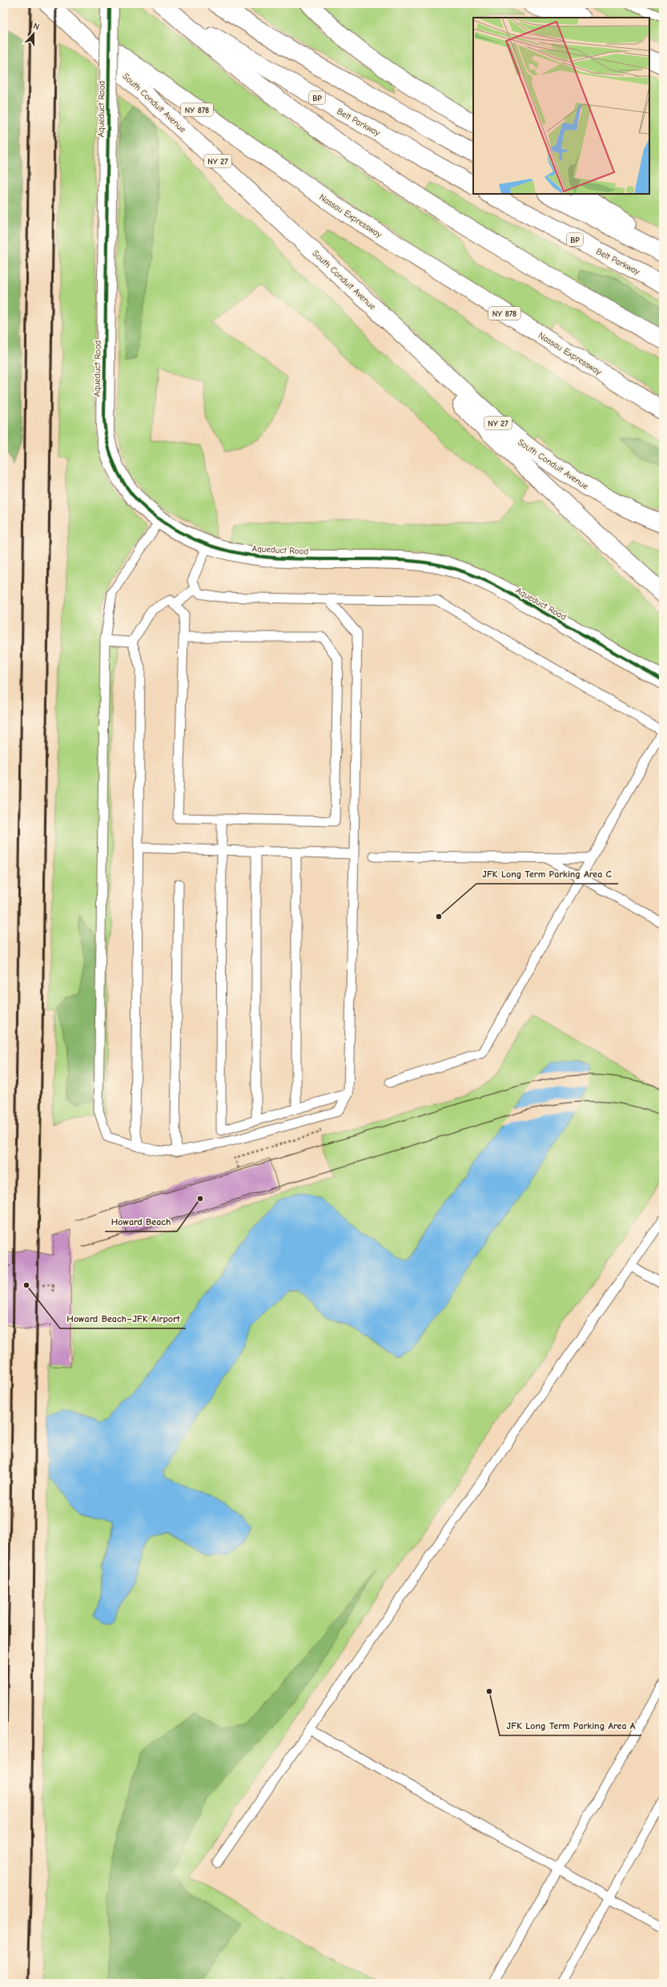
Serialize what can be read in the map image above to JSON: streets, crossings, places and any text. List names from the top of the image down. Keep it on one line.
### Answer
{"streets":{"main road":["BP","South Conduit Avenue","Aqueduct Road","NY 878","Belt Parkway","NY 27","Nassau Expressway"]},"crossings":[["South Conduit Avenue","Nassau Expressway"]],"places":["JFK Long Term Parking Area C","Howard Beach","Howard Beach–JFK Airport","JFK Long Term Parking Area A"],"north":"top"}
